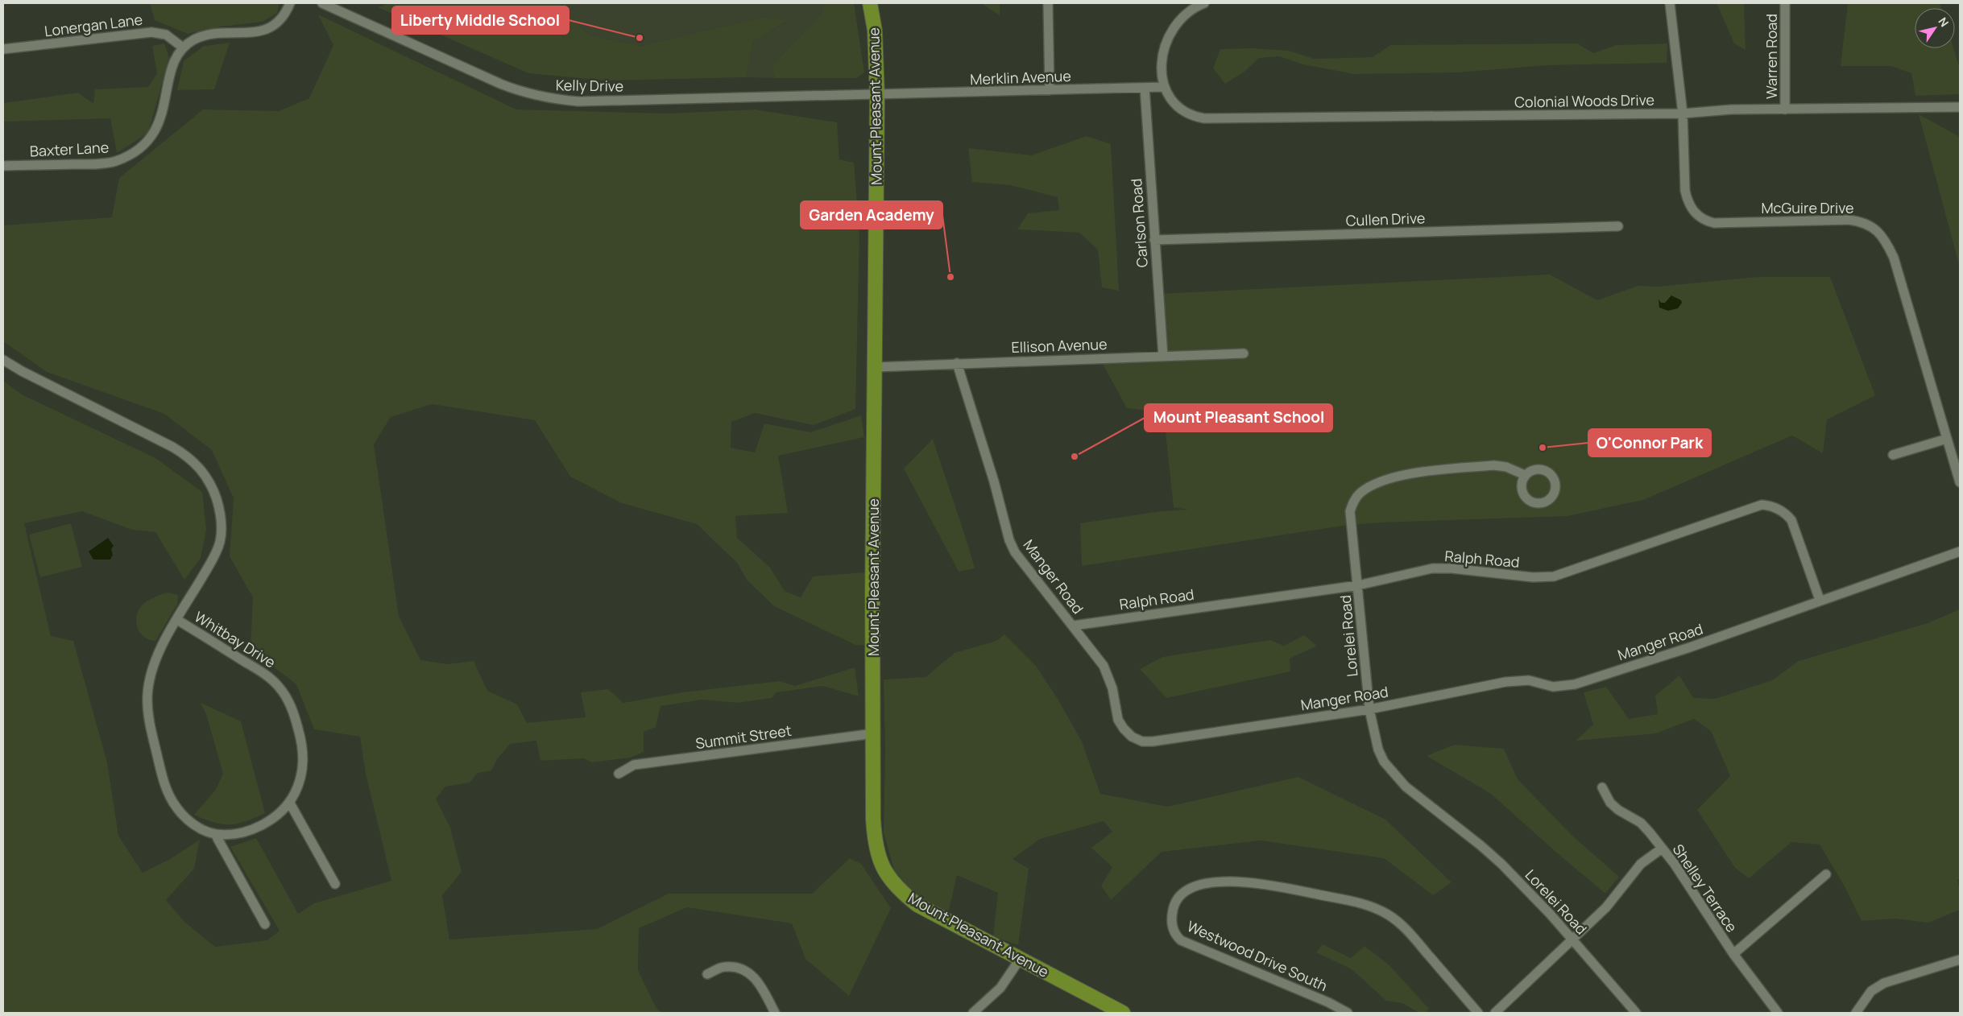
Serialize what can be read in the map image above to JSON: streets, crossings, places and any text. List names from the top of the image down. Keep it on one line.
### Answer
{"streets":{"main road":["Mount Pleasant Avenue"],"street":["Lonergan Lane","Warren Road","Merklin Avenue","Kelly Drive","Colonial Woods Drive","Baxter Lane","McGuire Drive","Cullen Drive","Carlson Road","Ellison Avenue","Ralph Road","Manger Road","Lorelei Road","Whitbay Drive","Summit Street","Shelley Terrace","Westwood Drive South"]},"crossings":[["Lonergan Lane","Baxter Lane"],["Warren Road","Colonial Woods Drive"],["Merklin Avenue","Kelly Drive"],["Merklin Avenue","Colonial Woods Drive"],["Merklin Avenue","Mount Pleasant Avenue"],["Merklin Avenue","Carlson Road"],["Kelly Drive","Mount Pleasant Avenue"],["Colonial Woods Drive","McGuire Drive"],["Mount Pleasant Avenue","Ellison Avenue"],["Mount Pleasant Avenue","Summit Street"],["Cullen Drive","Carlson Road"],["Carlson Road","Ellison Avenue"],["Ellison Avenue","Manger Road"],["Ralph Road","Manger Road"],["Ralph Road","Lorelei Road"],["Manger Road","Lorelei Road"]],"places":["Liberty Middle School","Garden Academy","O'Connor Park","Mount Pleasant School"],"north":"top right"}
